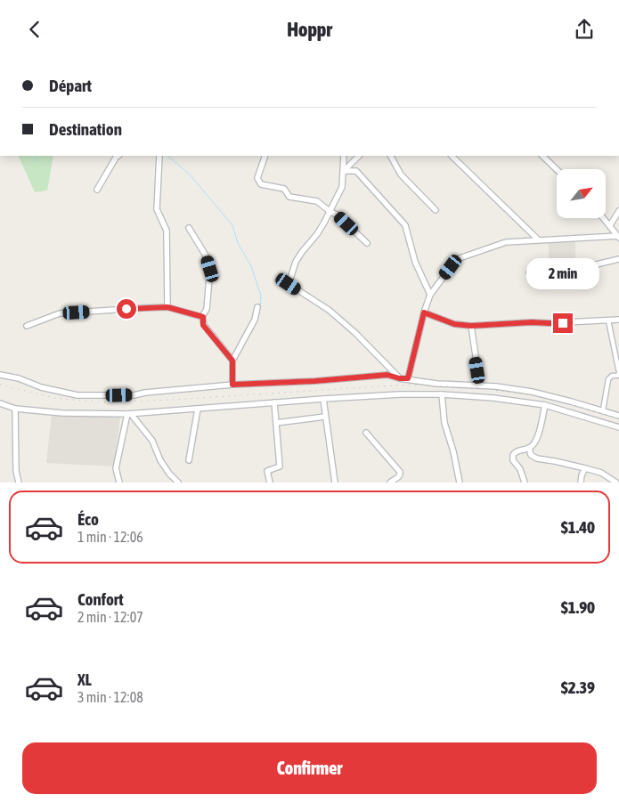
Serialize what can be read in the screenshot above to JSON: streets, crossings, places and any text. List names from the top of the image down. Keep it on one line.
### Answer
{"north":"top right","page":{"header":"Hoppr","banner":["Départ","Destination"],"bubble":"2 min","list":[{"name":"Éco","note":"1 min · 12:06","value":"$1.40"},{"name":"Confort","note":"2 min · 12:07","value":"$1.90"},{"name":"XL","note":"3 min · 12:08","value":"$2.39"}],"buttons":"Confirmer"}}
